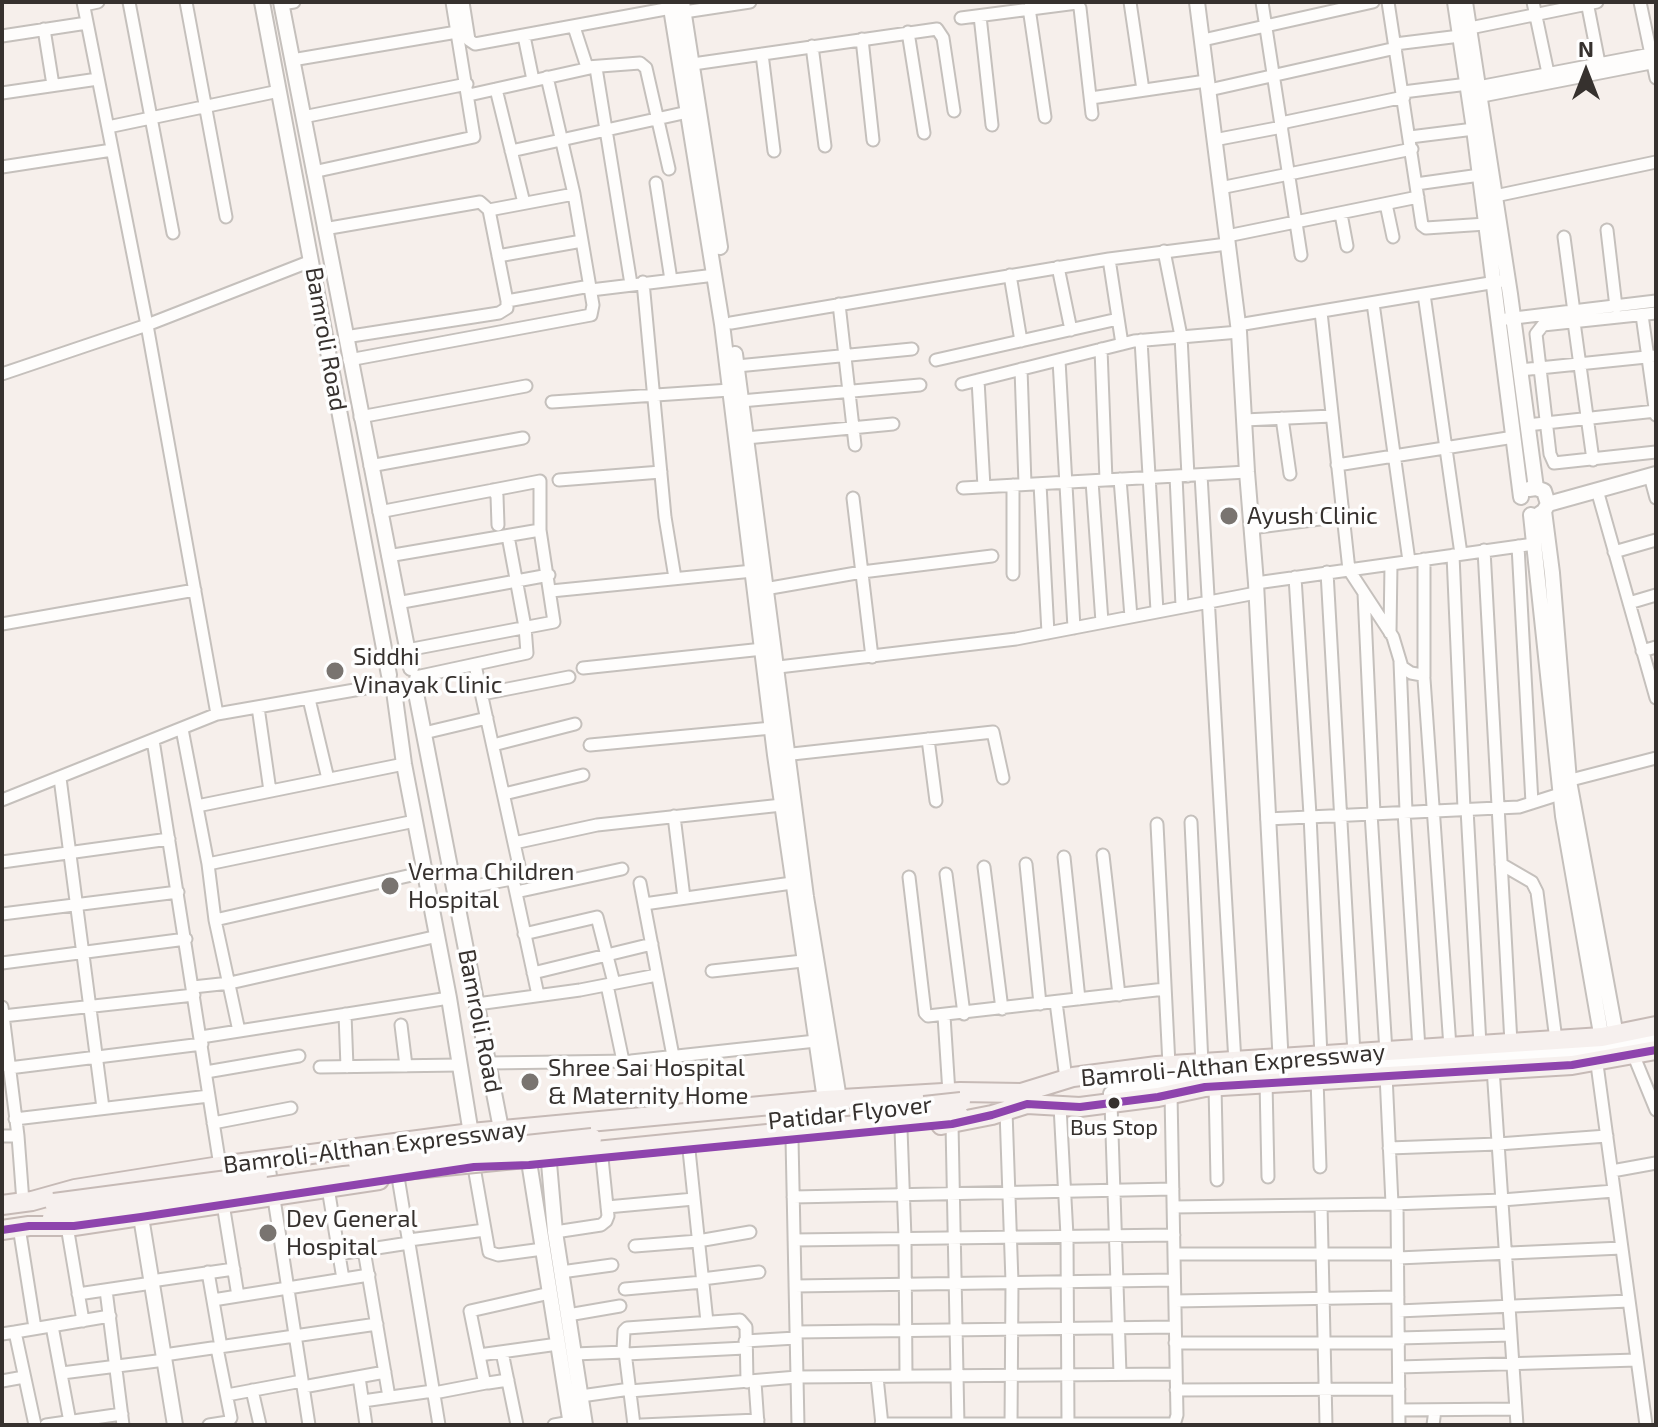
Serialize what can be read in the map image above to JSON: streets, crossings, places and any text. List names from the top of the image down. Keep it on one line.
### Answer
{"streets":{"main road":["Bamroli-Althan Expressway","Patidar Flyover"],"street":["Bamroli Road"]},"crossings":[["Bamroli Road","Bamroli-Althan Expressway"],["Bamroli-Althan Expressway","Patidar Flyover"]],"places":["Ayush Clinic","Siddhi Vinayak Clinic","Verma Children Hospital","Shree Sai Hospital & Maternity Home","Bus Stop","Dev General Hospital"],"north":"top"}
